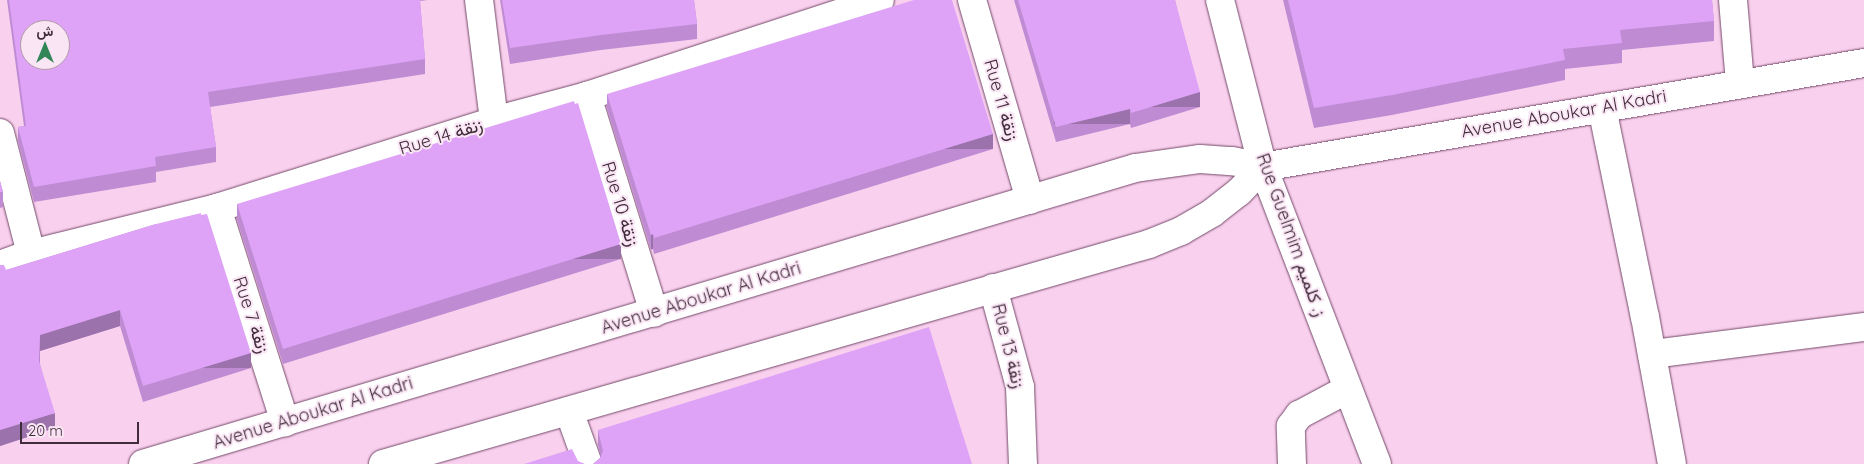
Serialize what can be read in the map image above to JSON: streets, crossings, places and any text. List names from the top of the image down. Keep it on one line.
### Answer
{"streets":{"street":["Rue 11 زنقة","Avenue Aboukar Al Kadri","Rue 14 زنقة","Rue 10 زنقة","Rue Guelmim ز. كلميم","Rue 7 زنقة","Rue 13 زنقة"]},"crossings":[["Rue 11 زنقة","Avenue Aboukar Al Kadri"],["Avenue Aboukar Al Kadri","Rue 10 زنقة"],["Avenue Aboukar Al Kadri","Rue Guelmim ز. كلميم"],["Avenue Aboukar Al Kadri","Rue 7 زنقة"],["Rue 14 زنقة","Rue 10 زنقة"],["Rue 14 زنقة","Rue 7 زنقة"]],"scale_bar":"20 m","north":"top"}
